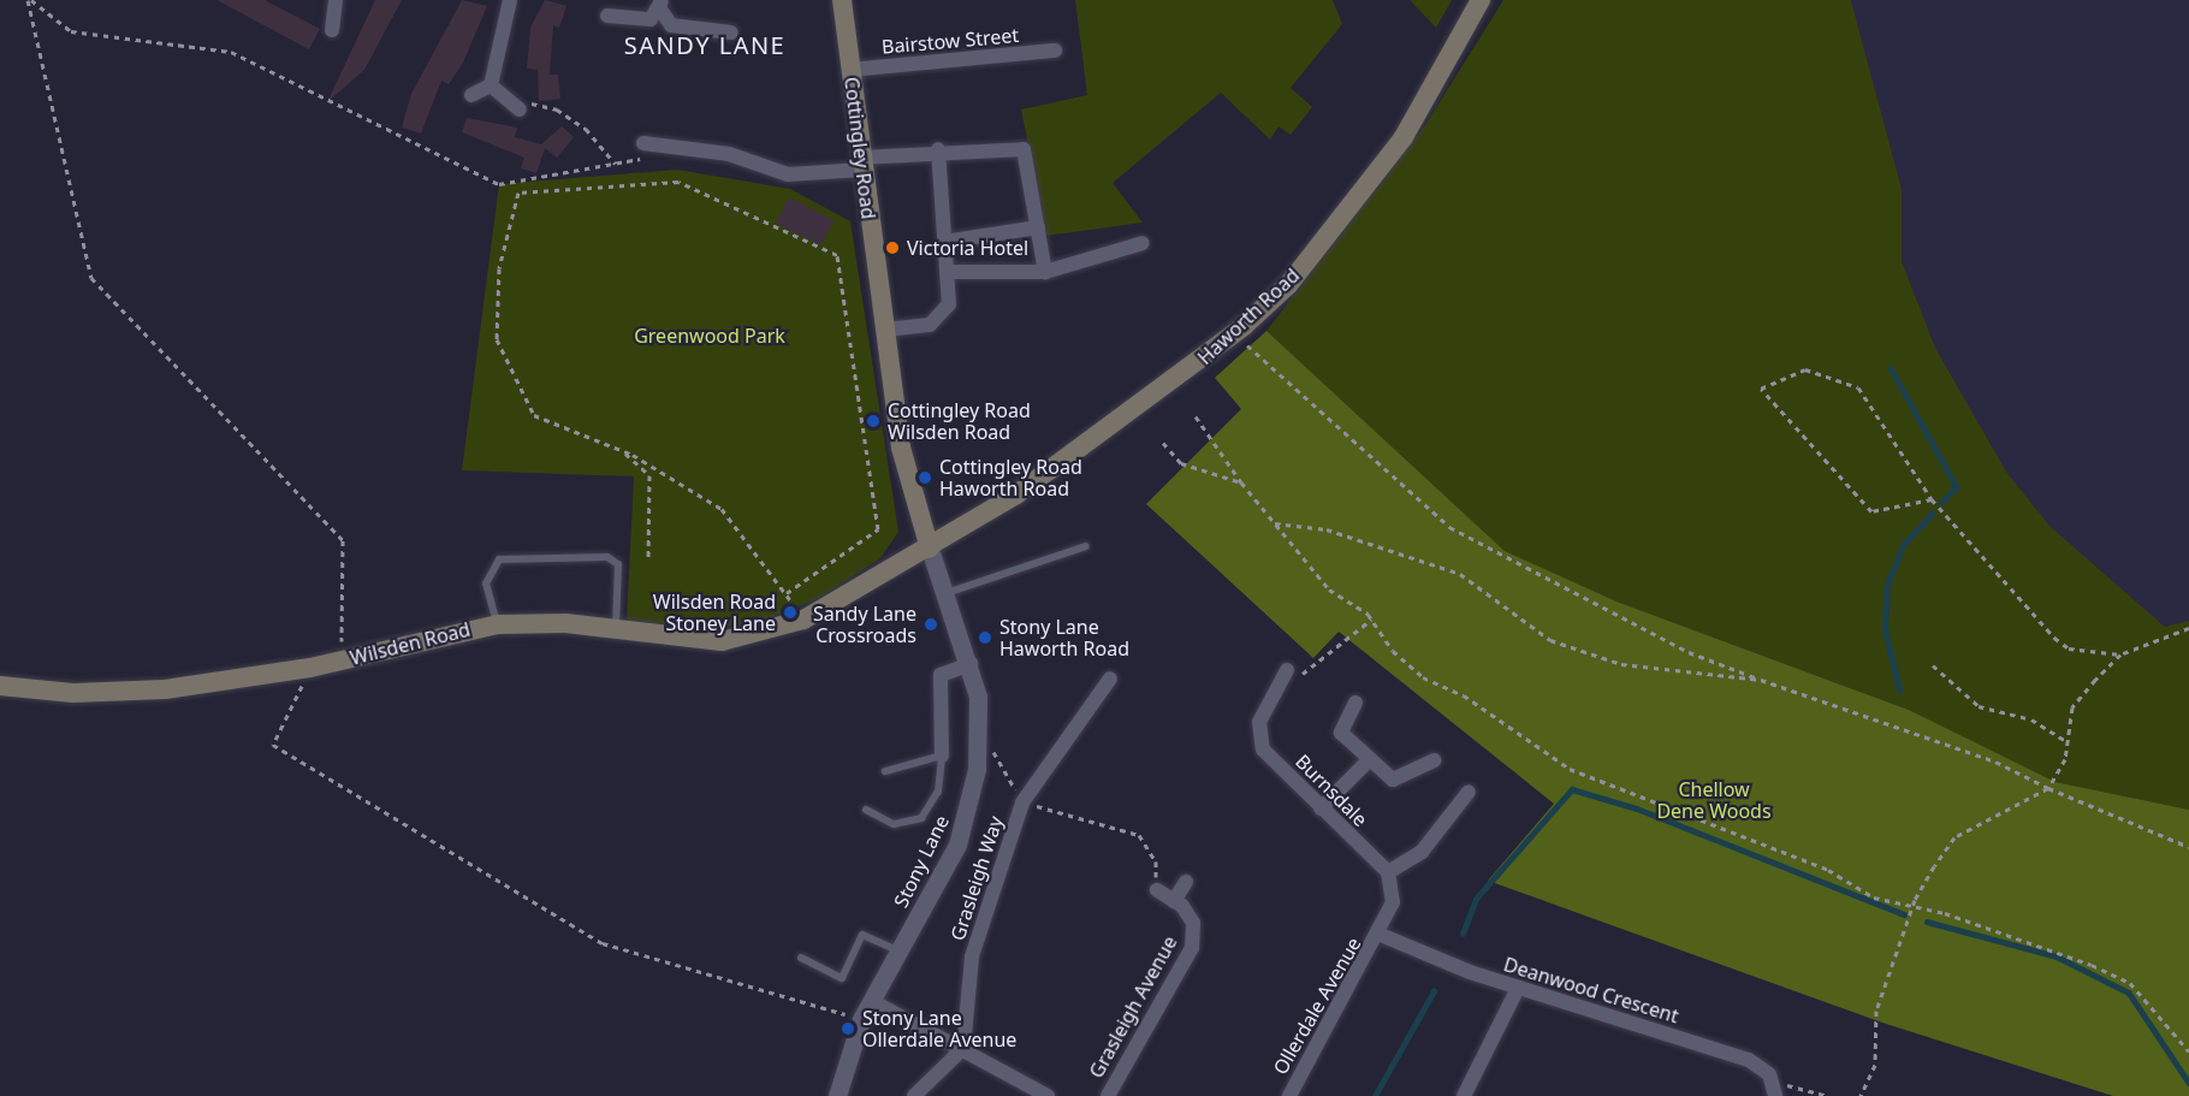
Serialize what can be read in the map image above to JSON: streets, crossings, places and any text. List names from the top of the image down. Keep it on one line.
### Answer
{"streets":{"main road":["Cottingley Road","Haworth Road","Wilsden Road"],"street":["Bairstow Street","Burnsdale","Stony Lane","Grasleigh Way","Deanwood Crescent","Ollerdale Avenue","Grasleigh Avenue"]},"crossings":[["Bairstow Street","Cottingley Road"],["Cottingley Road","Haworth Road"],["Cottingley Road","Wilsden Road"],["Cottingley Road","Stony Lane"],["Haworth Road","Wilsden Road"],["Haworth Road","Stony Lane"],["Wilsden Road","Stony Lane"],["Deanwood Crescent","Ollerdale Avenue"]],"districts":["SANDY LANE"],"parks":["Greenwood Park","Chellow Dene Woods"],"places":["Victoria Hotel","Cottingley Road Wilsden Road","Cottingley Road Haworth Road","Wilsden Road Stoney Lane","Sandy Lane Crossroads","Stony Lane Haworth Road","Stony Lane Ollerdale Avenue"]}
